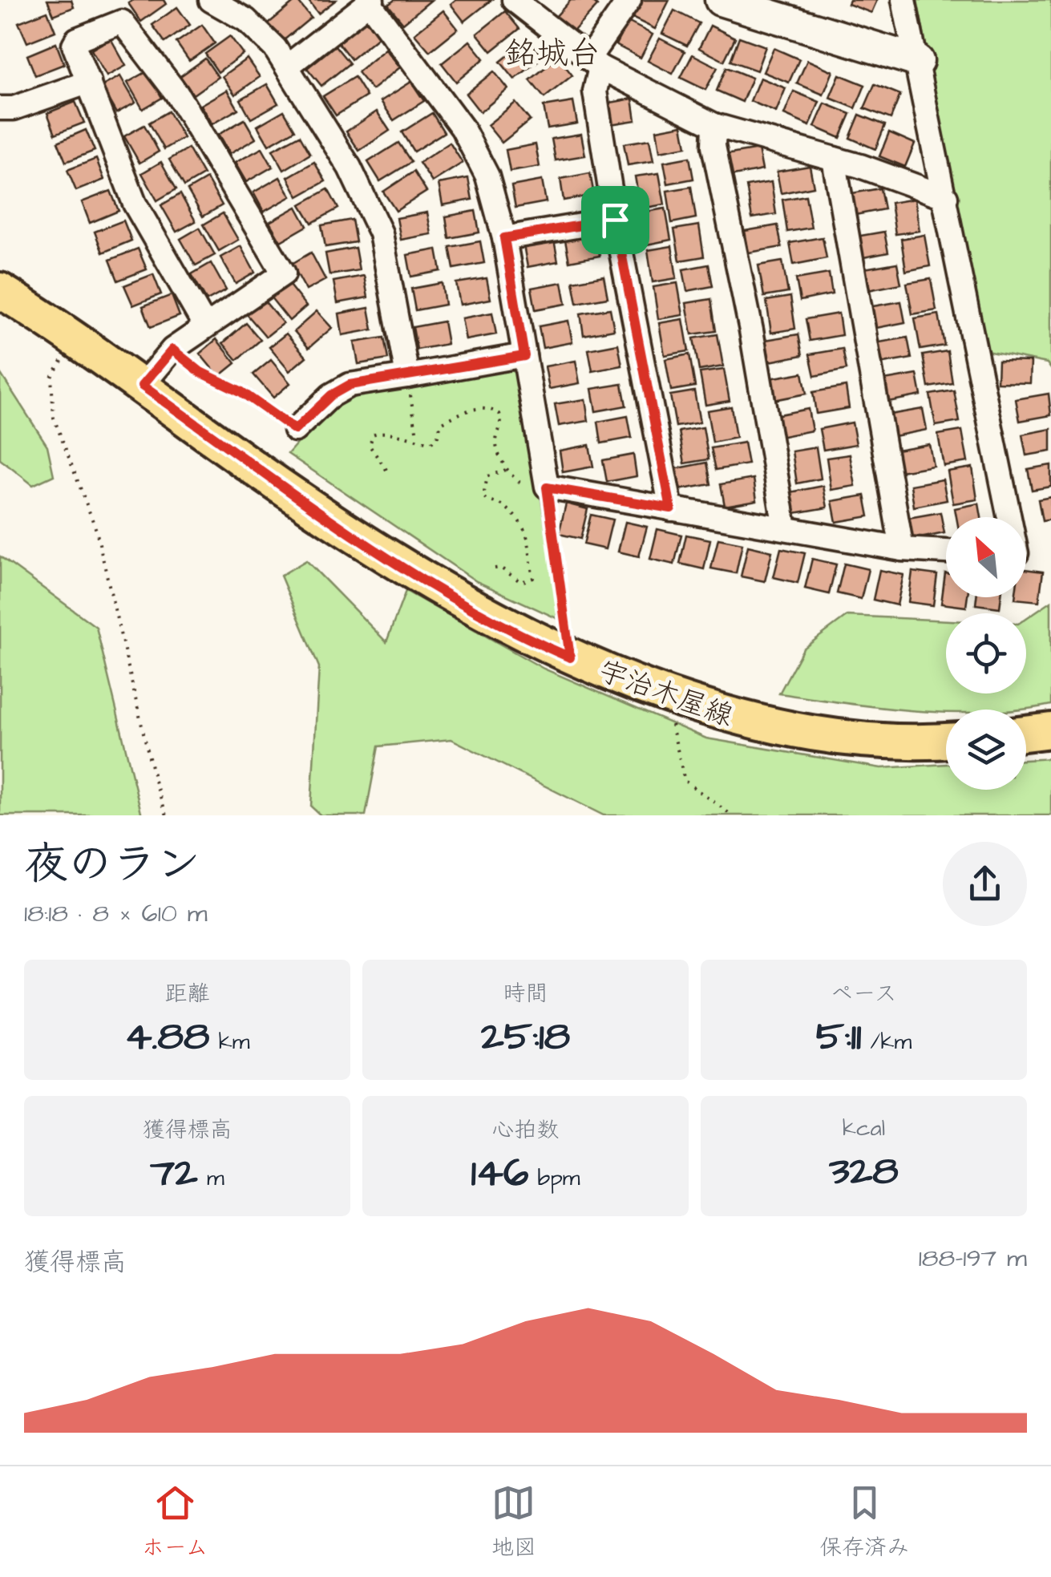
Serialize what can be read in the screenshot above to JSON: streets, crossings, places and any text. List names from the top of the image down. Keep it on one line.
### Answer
{"streets":{"main road":["宇治木屋線"]},"districts":["銘城台"],"north":"top left","page":{"heading":["夜のラン","18:18 · 8 × 610 m"],"stats":[["距離","4.88 km"],["時間","25:18"],["ペース","5:11 /km"],["獲得標高","72 m"],["心拍数","146 bpm"],["kcal","328"]],"chart":["獲得標高","188–197 m"],"tabs":["ホーム","地図","保存済み"]}}
